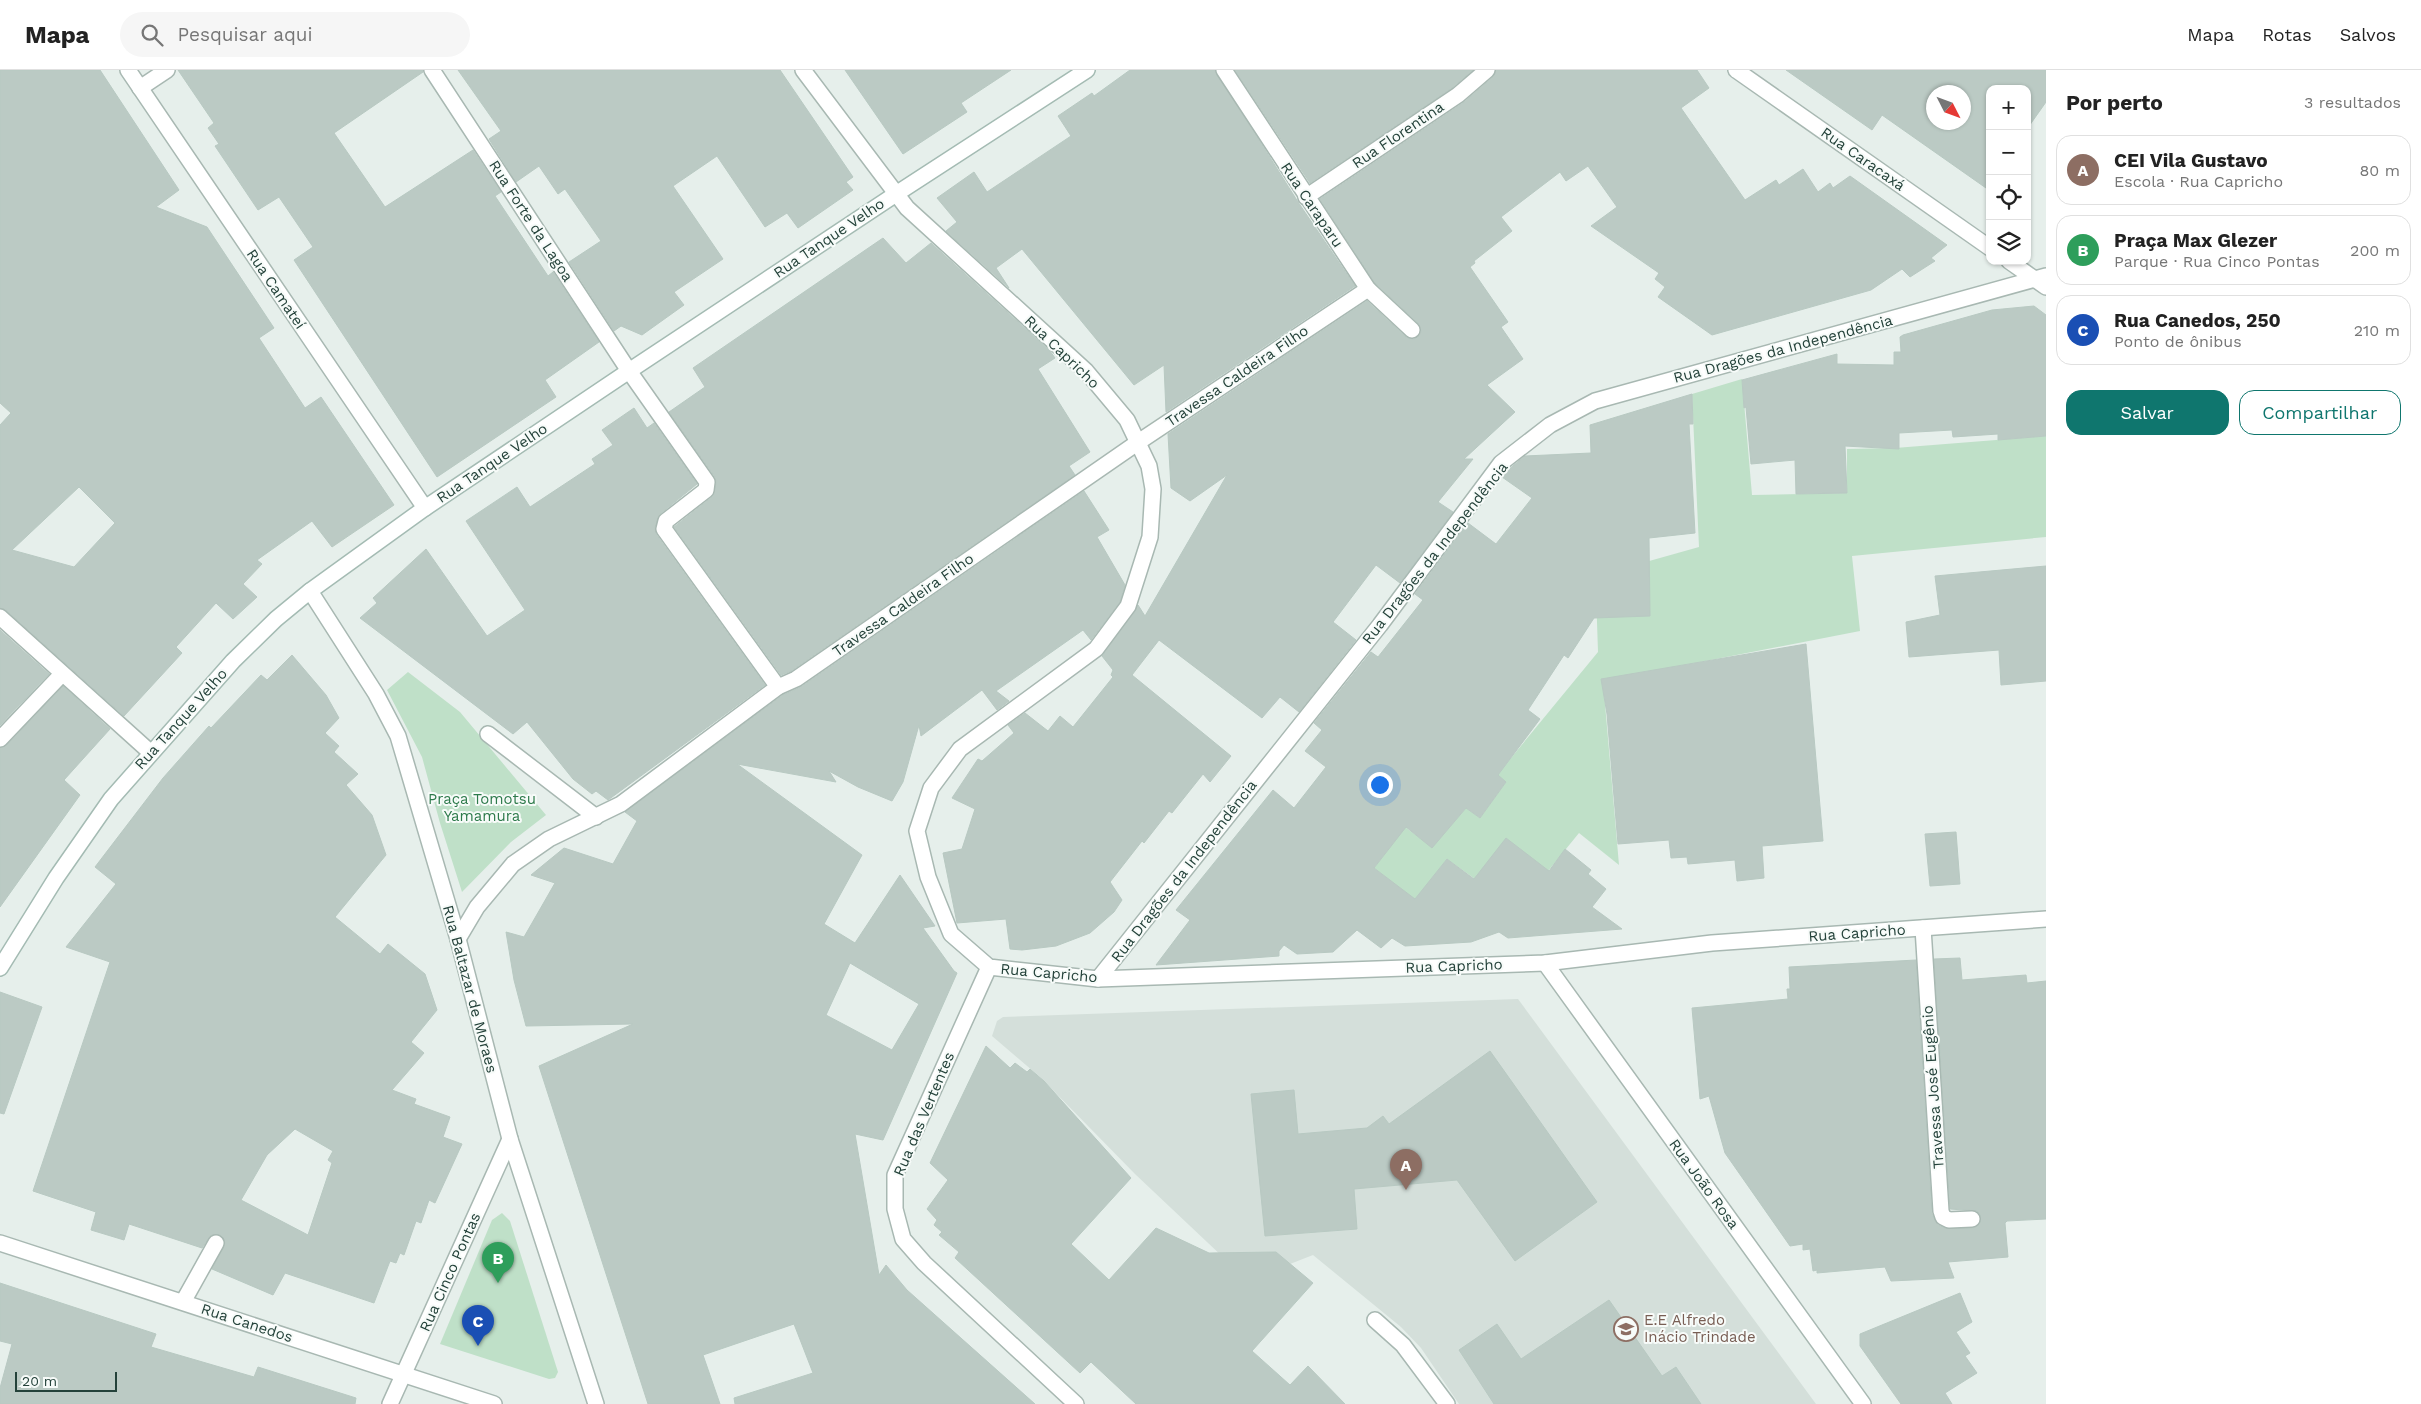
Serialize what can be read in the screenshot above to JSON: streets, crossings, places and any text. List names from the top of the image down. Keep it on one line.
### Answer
{"streets":{"street":["Rua Florentina","Rua Caracaxá","Rua Caraparu","Rua Forte da Lagoa","Rua Tanque Velho","Rua Camateí","Rua Dragões da Independência","Rua Capricho","Travessa Caldeira Filho","Rua Baltazar de Moraes","Travessa José Eugênio","Rua das Vertentes","Rua João Rosa","Rua Cinco Pontas","Rua Canedos"]},"crossings":[["Rua Florentina","Rua Caraparu"],["Rua Caraparu","Travessa Caldeira Filho"],["Rua Forte da Lagoa","Rua Tanque Velho"],["Rua Forte da Lagoa","Travessa Caldeira Filho"],["Rua Tanque Velho","Rua Camateí"],["Rua Tanque Velho","Rua Capricho"],["Rua Tanque Velho","Rua Baltazar de Moraes"],["Rua Dragões da Independência","Rua Capricho"],["Rua Capricho","Travessa Caldeira Filho"],["Rua Capricho","Travessa José Eugênio"],["Rua Capricho","Rua das Vertentes"],["Rua Capricho","Rua João Rosa"],["Travessa Caldeira Filho","Rua Baltazar de Moraes"],["Rua Baltazar de Moraes","Rua Cinco Pontas"],["Rua Cinco Pontas","Rua Canedos"]],"parks":["Praça Tomotsu Yamamura"],"places":{"school or university":["E.E Alfredo Inácio Trindade"]},"scale_bar":"20 m","north":"bottom right","page":{"header":"Mapa","search":"Pesquisar aqui","nav":["Mapa","Rotas","Salvos"],"heading":["Por perto","3 resultados"],"map_buttons":["+","−"],"list":[{"mark":"A","name":"CEI Vila Gustavo","note":"Escola · Rua Capricho","value":"80 m"},{"mark":"B","name":"Praça Max Glezer","note":"Parque · Rua Cinco Pontas","value":"200 m"},{"mark":"C","name":"Rua Canedos, 250","note":"Ponto de ônibus","value":"210 m"}],"buttons":["Salvar","Compartilhar"],"pins":["A","B","C"],"scale":"20 m"}}
